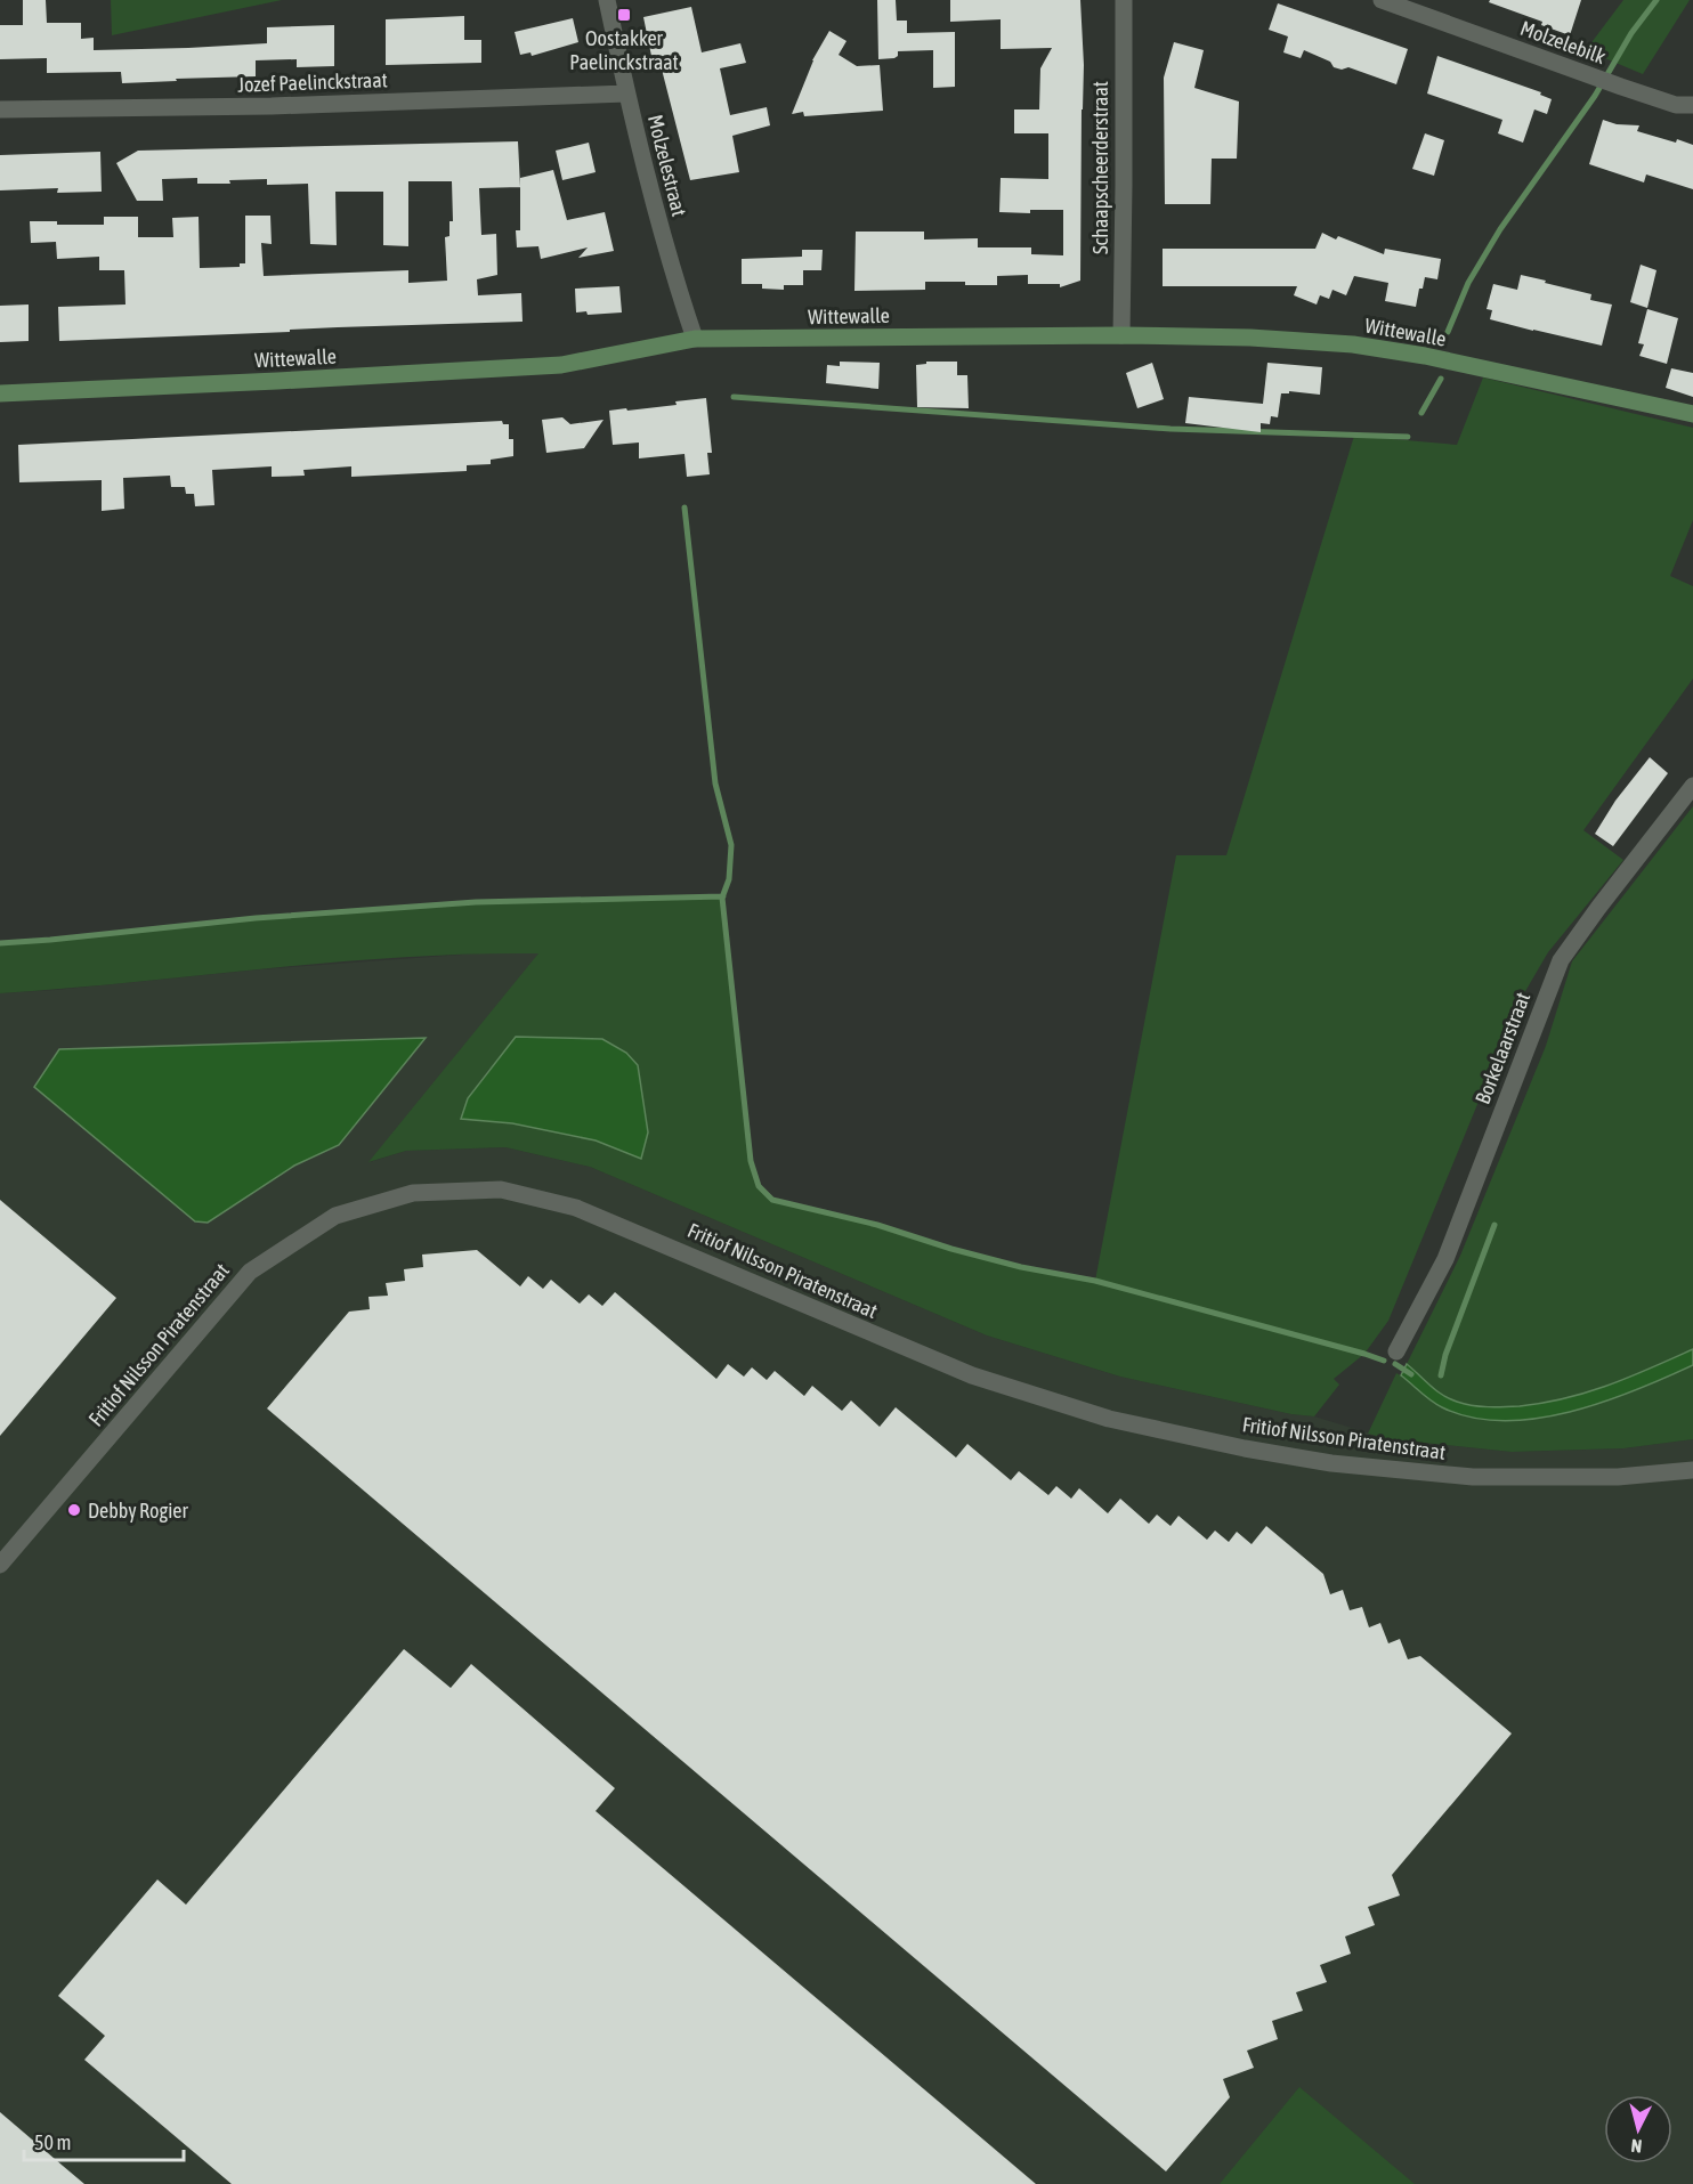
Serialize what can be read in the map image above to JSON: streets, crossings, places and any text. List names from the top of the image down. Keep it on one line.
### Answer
{"streets":{"street":["Molzelebilk","Jozef Paelinckstraat","Molzelestraat","Schaapscheerderstraat","Wittewalle","Borkelaarstraat","Fritiof Nilsson Piratenstraat"]},"crossings":[["Jozef Paelinckstraat","Molzelestraat"],["Molzelestraat","Wittewalle"],["Schaapscheerderstraat","Wittewalle"]],"places":{"transit":["Oostakker Paelinckstraat"],"other":["Debby Rogier"]},"scale_bar":"50 m","north":"bottom"}
